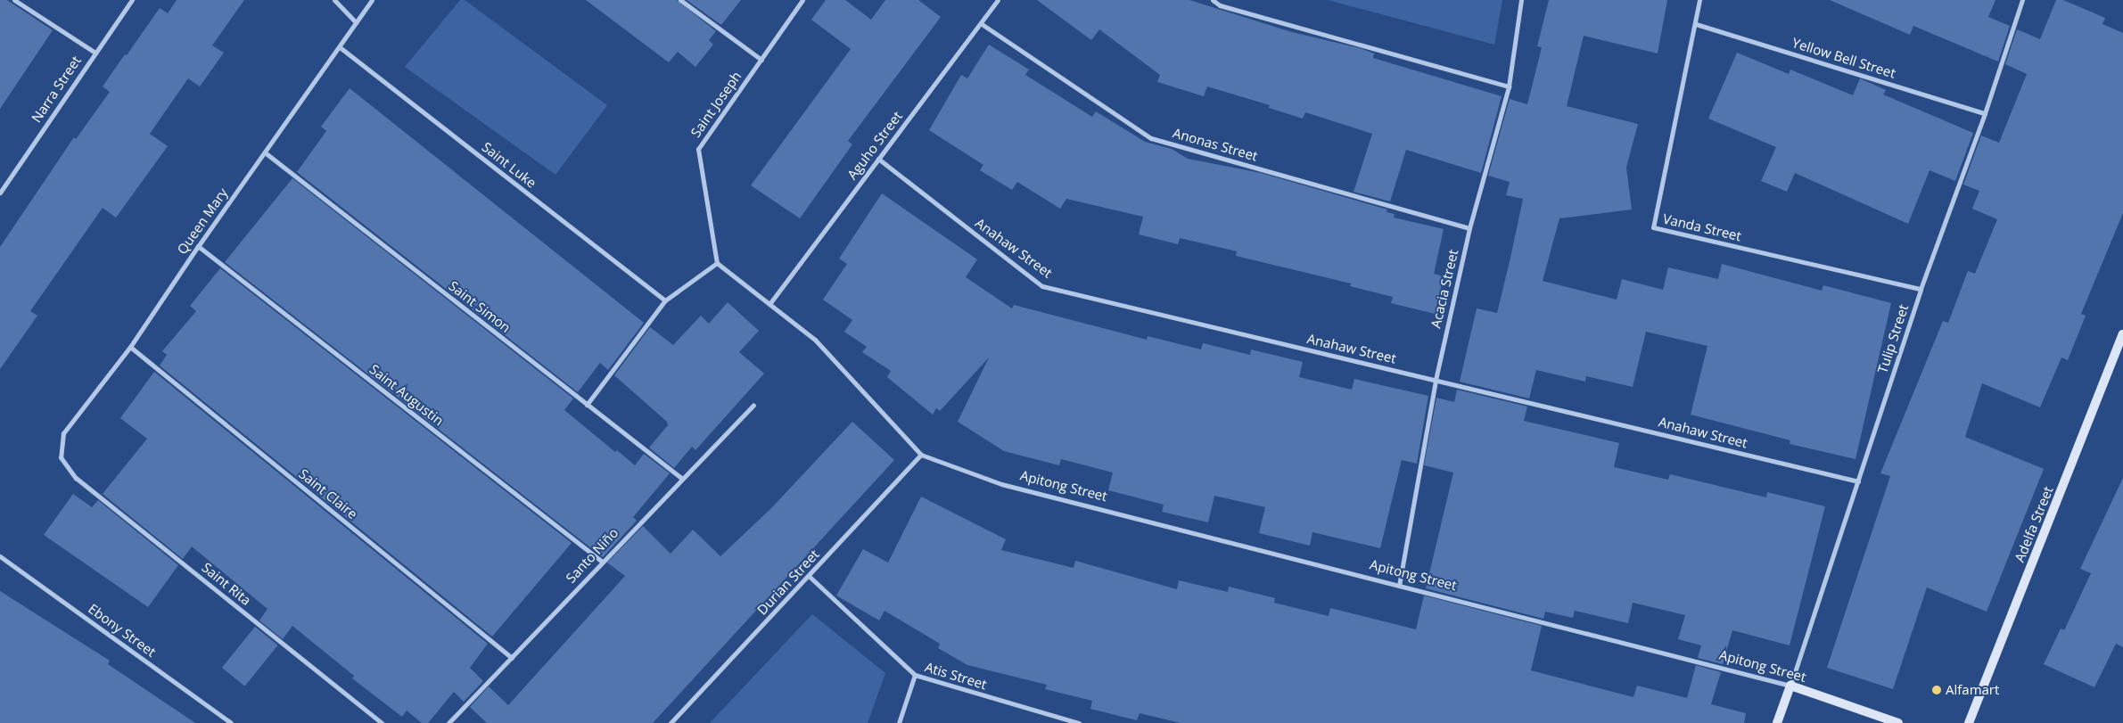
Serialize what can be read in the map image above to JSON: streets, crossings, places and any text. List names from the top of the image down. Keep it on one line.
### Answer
{"streets":{"street":["Yellow Bell Street","Narra Street","Saint Joseph","Anonas Street","Aguho Street","Saint Luke","Queen Mary","Vanda Street","Anahaw Street","Acacia Street","Saint Simon","Tulip Street","Saint Augustin","Apitong Street","Saint Claire","Adelfa Street","Santo Niño","Durian Street","Saint Rita","Ebony Street","Atis Street"]},"crossings":[["Yellow Bell Street","Vanda Street"],["Yellow Bell Street","Tulip Street"],["Anonas Street","Aguho Street"],["Anonas Street","Acacia Street"],["Aguho Street","Anahaw Street"],["Saint Luke","Queen Mary"],["Queen Mary","Saint Simon"],["Queen Mary","Saint Augustin"],["Queen Mary","Saint Claire"],["Queen Mary","Saint Rita"],["Vanda Street","Tulip Street"],["Anahaw Street","Acacia Street"],["Anahaw Street","Tulip Street"],["Acacia Street","Apitong Street"],["Saint Simon","Santo Niño"],["Tulip Street","Apitong Street"],["Saint Augustin","Santo Niño"],["Apitong Street","Durian Street"],["Saint Claire","Santo Niño"],["Durian Street","Atis Street"]],"places":["Alfamart"]}
